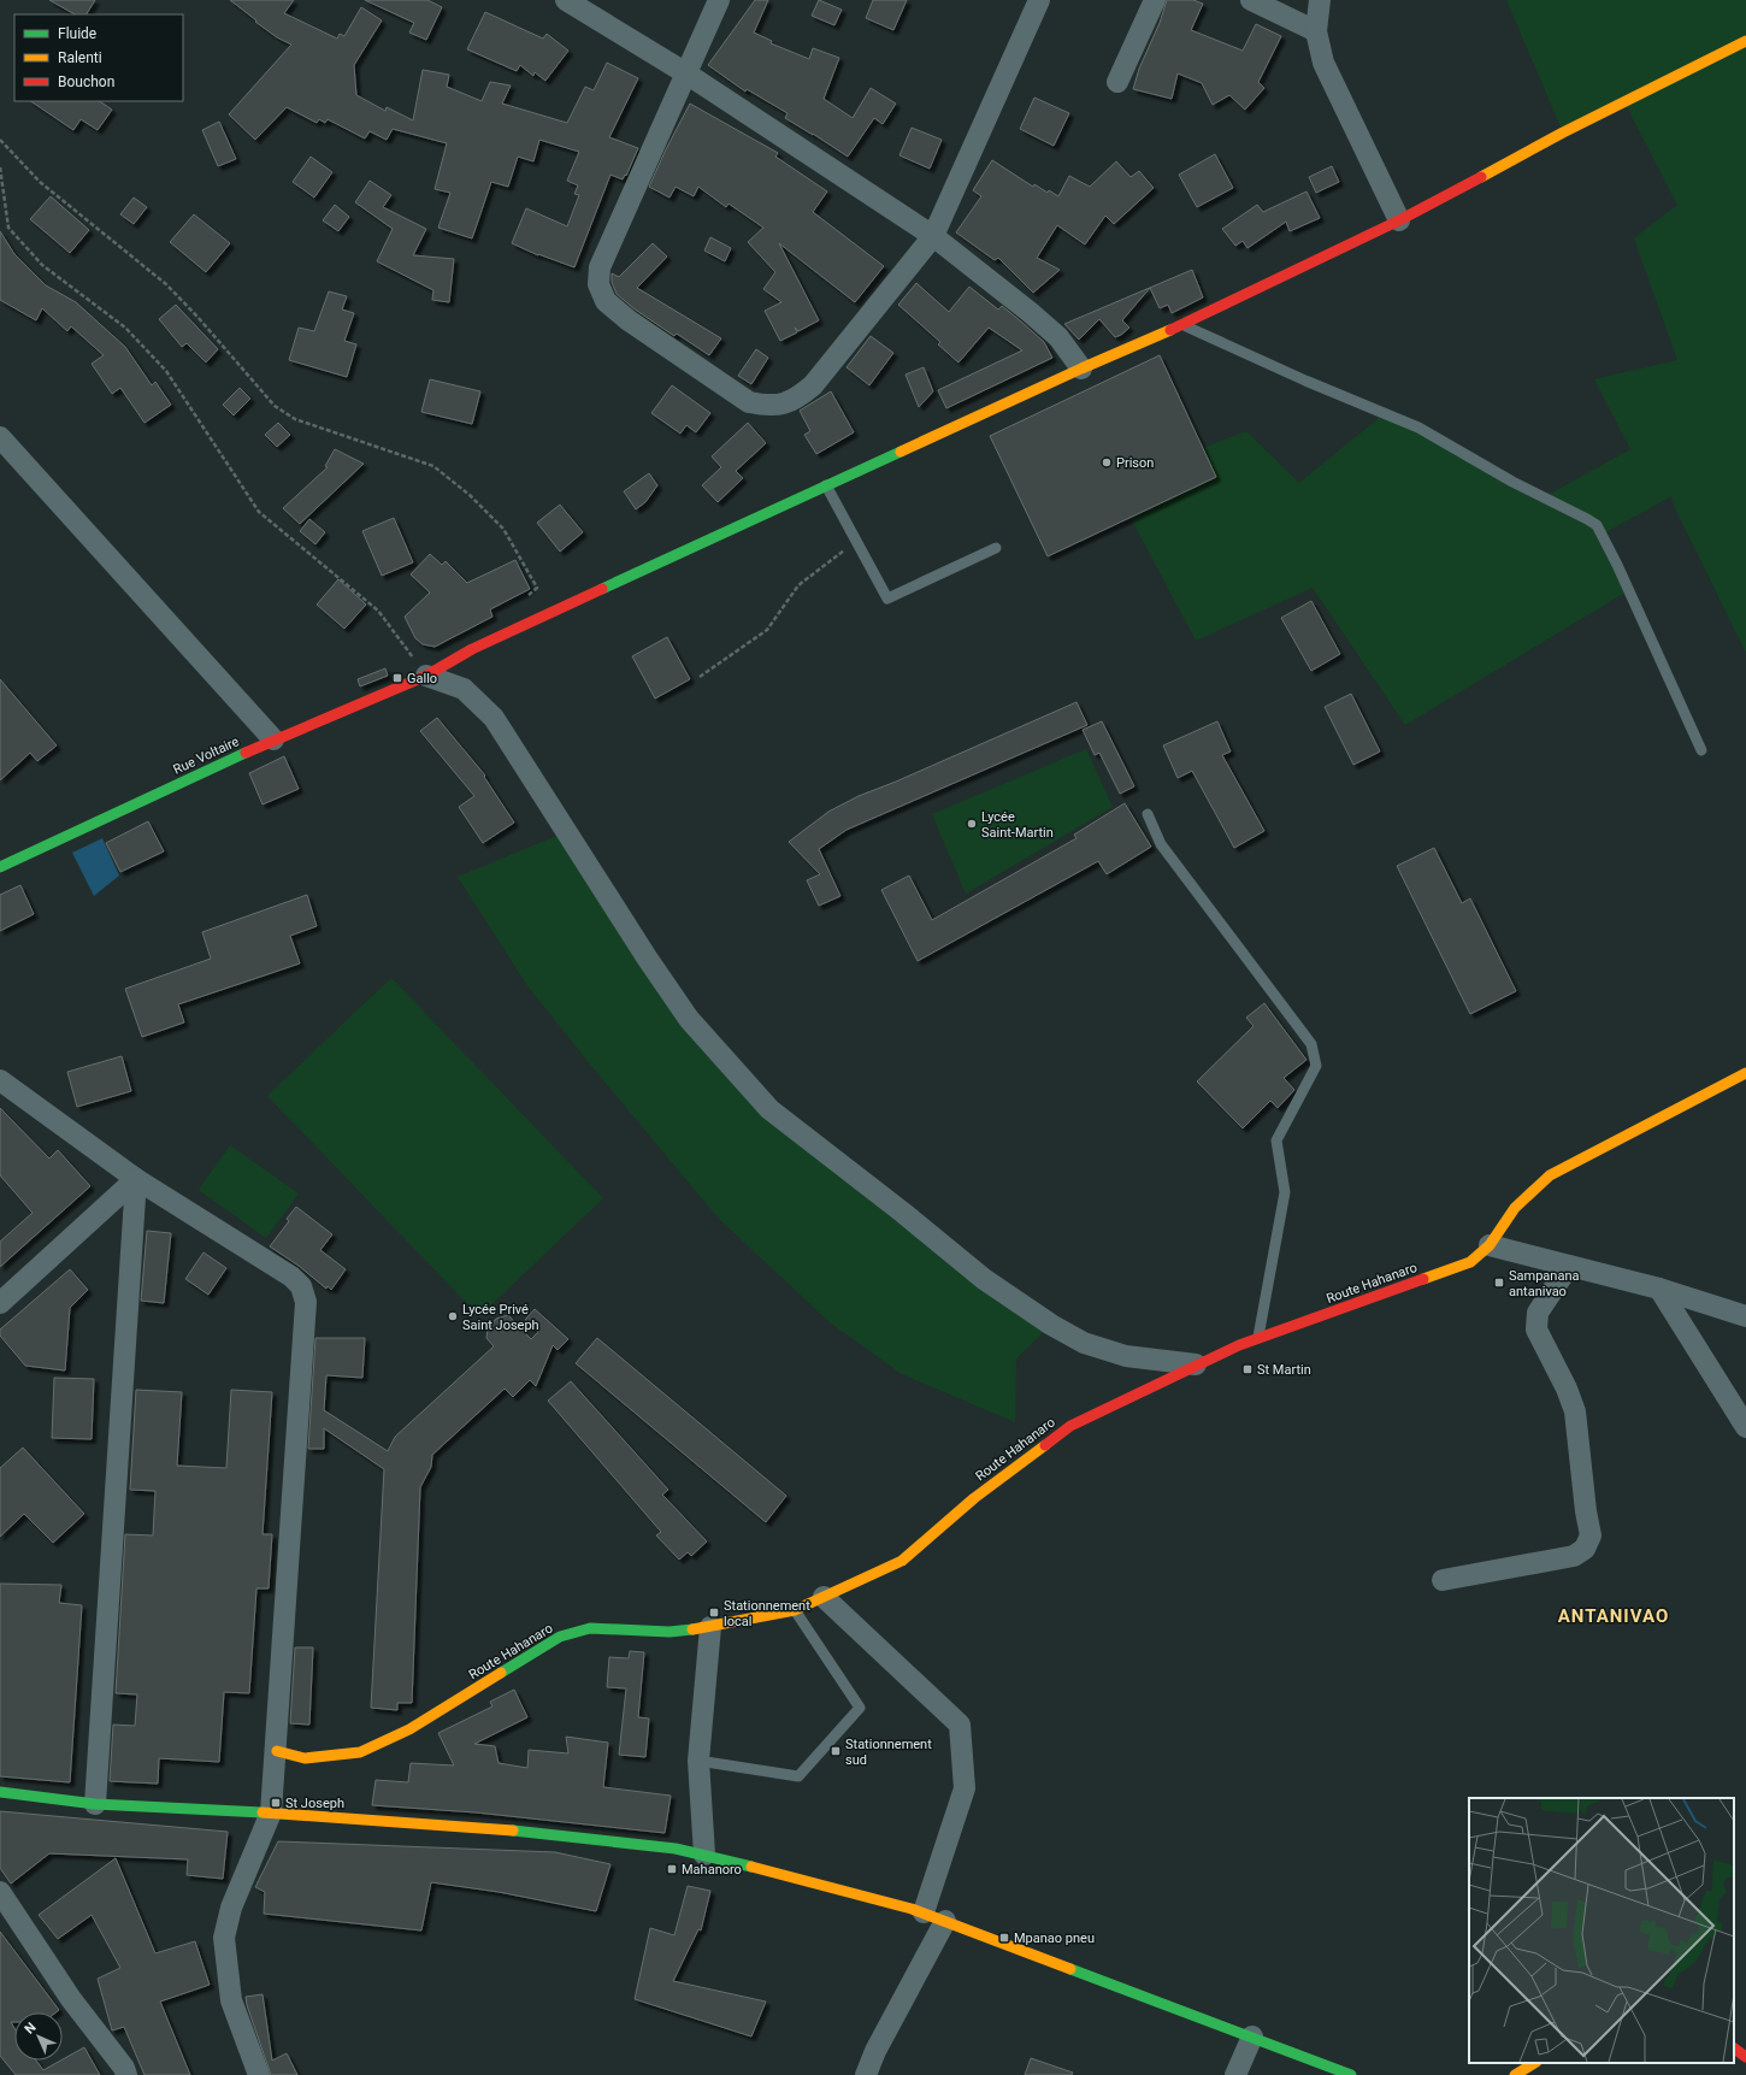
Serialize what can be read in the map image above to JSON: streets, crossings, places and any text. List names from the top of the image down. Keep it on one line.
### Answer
{"streets":{"street":["Rue Voltaire","Route Hahanaro"]},"districts":["ANTANIVAO"],"places":{"other":["Prison","Lycée Saint-Martin","Lycée Privé Saint Joseph"],"transit":["Gallo","Sampanana antanivao","St Martin","Stationnement local","Stationnement sud","St Joseph","Mahanoro","Mpanao pneu"]},"legend":["Fluide","Ralenti","Bouchon"],"north":"top left"}
